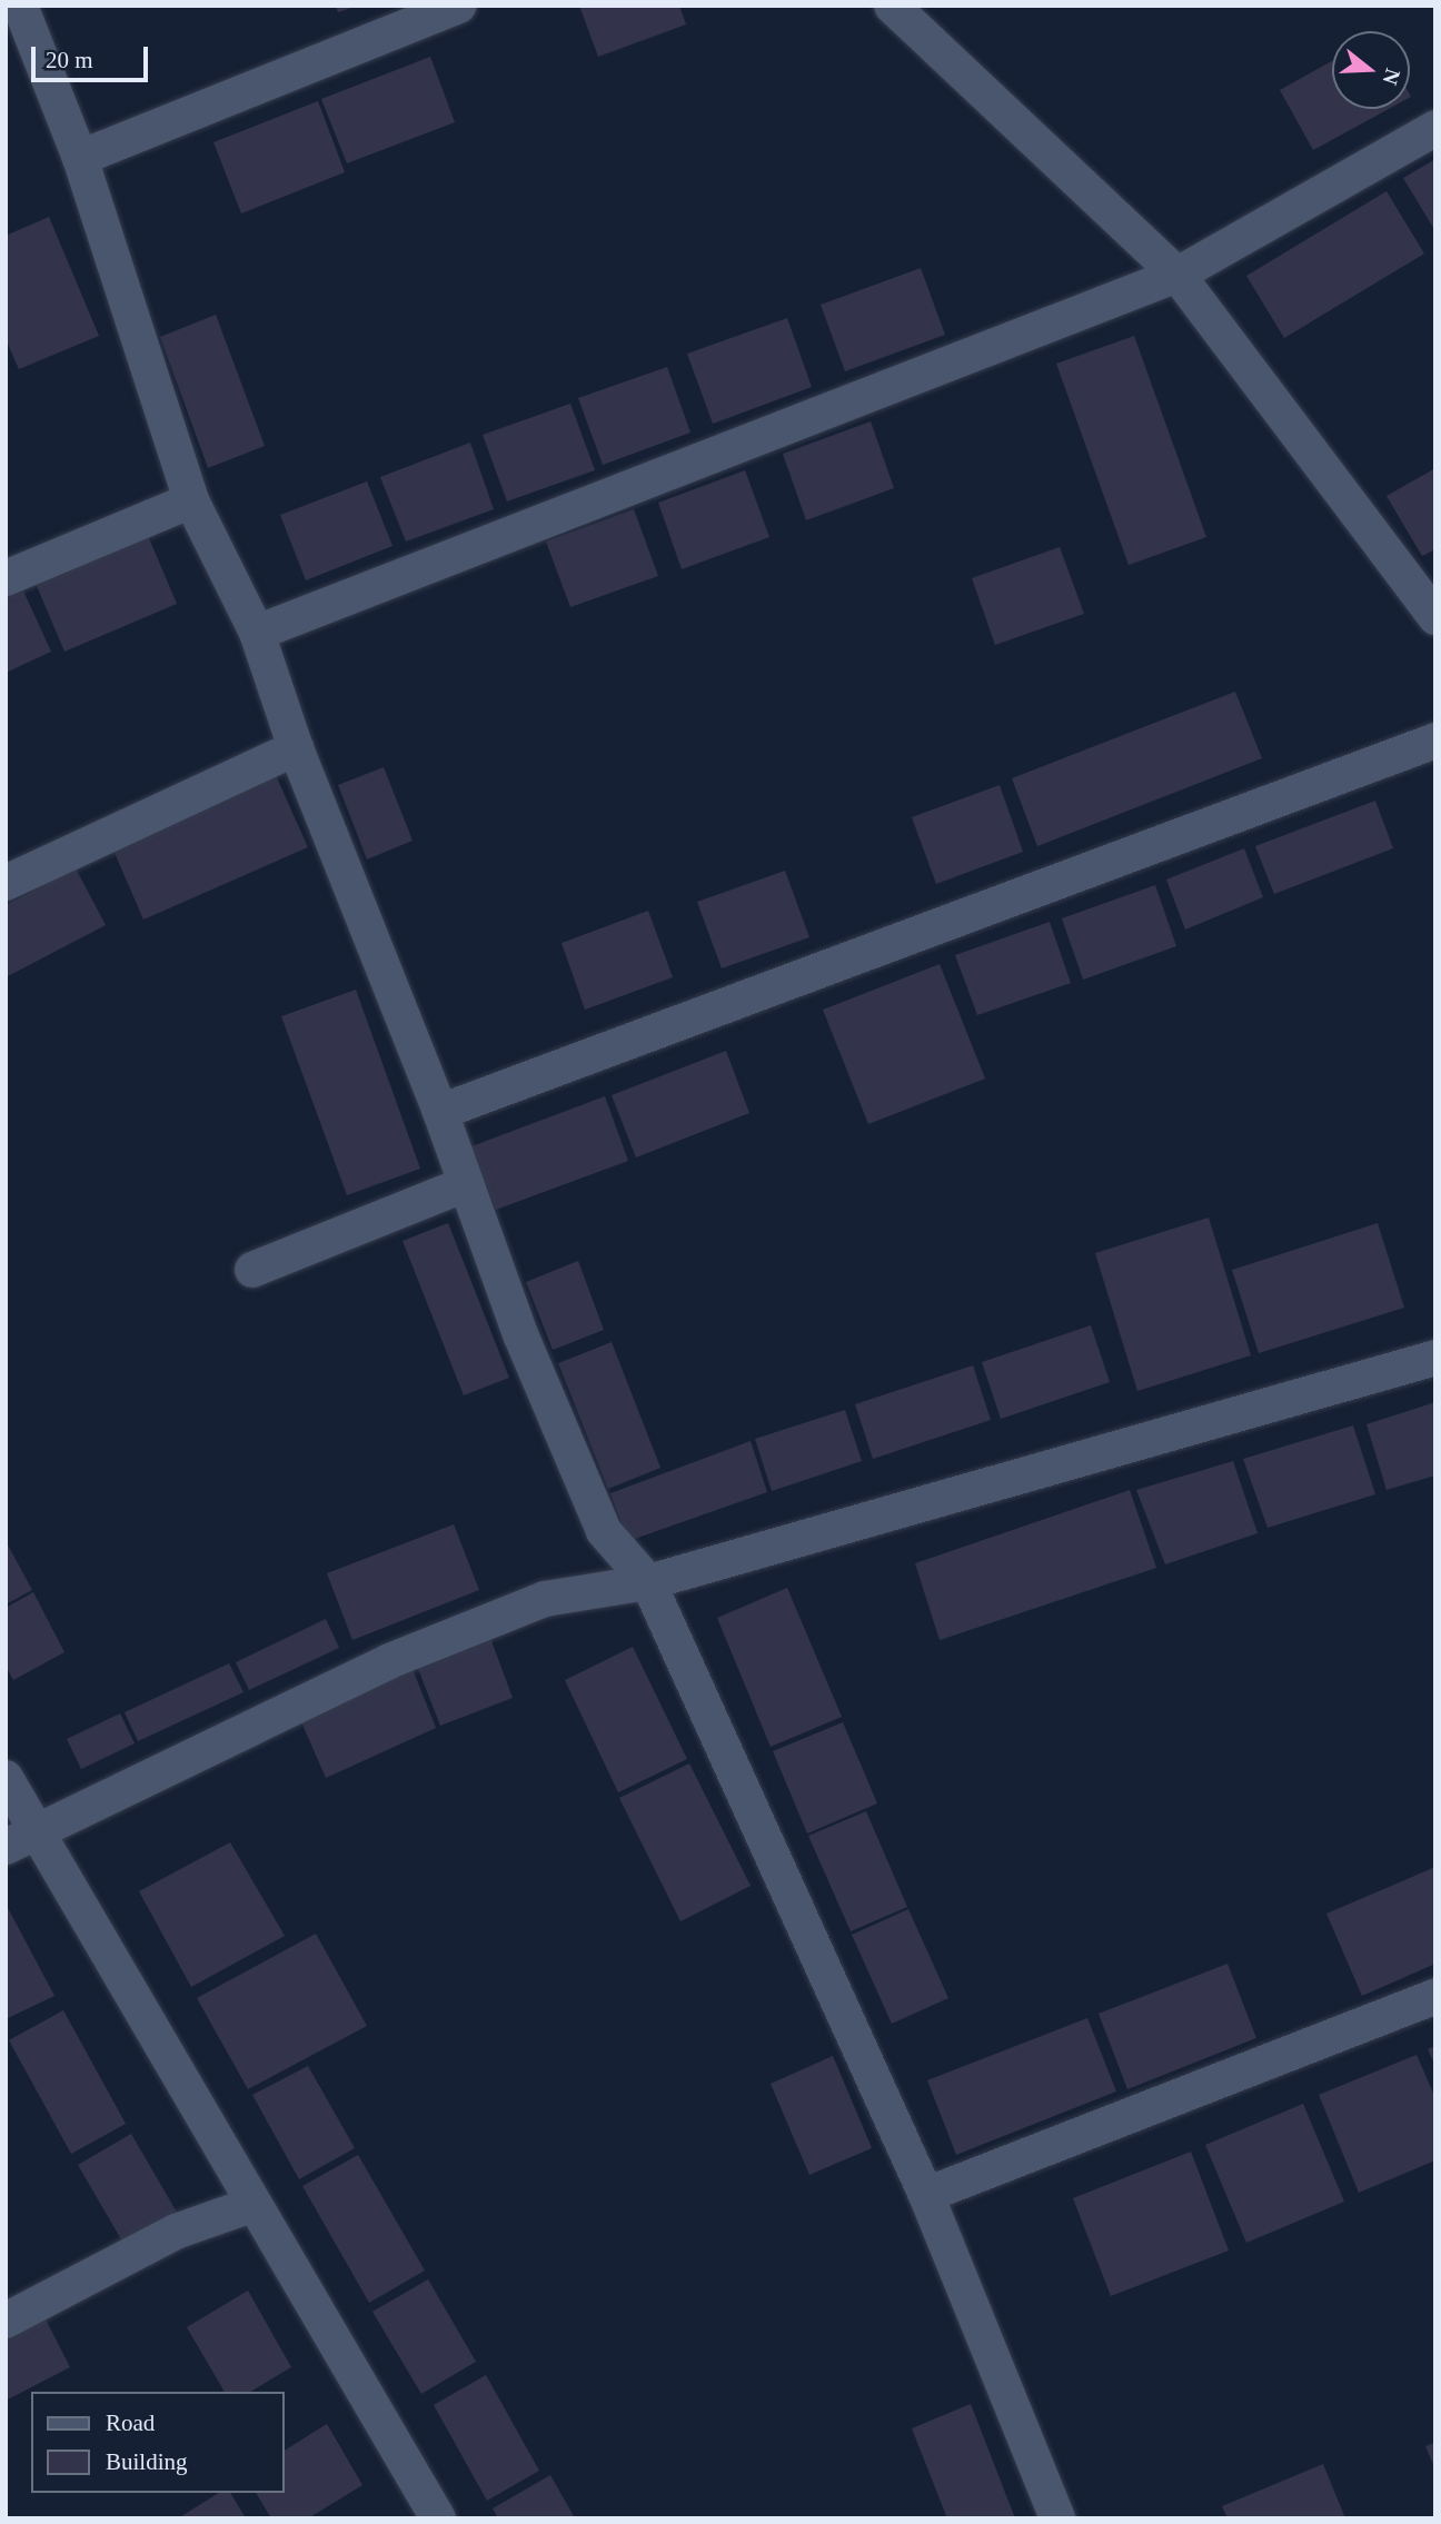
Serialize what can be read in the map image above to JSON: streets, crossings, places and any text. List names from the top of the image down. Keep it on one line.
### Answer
{"legend":["Road","Building"],"scale_bar":"20 m","north":"right"}
